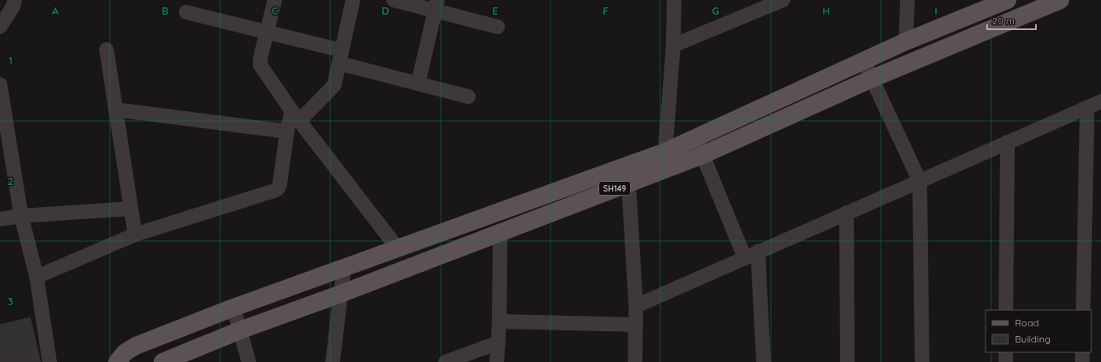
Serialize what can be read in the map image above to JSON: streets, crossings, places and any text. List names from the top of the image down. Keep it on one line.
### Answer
{"streets":{"main road":["SH149"]},"legend":["Road","Building"],"scale_bar":"20 m","grid":{"columns":["A","B","C","D","E","F","G","H","I"],"rows":["1","2","3"]}}
